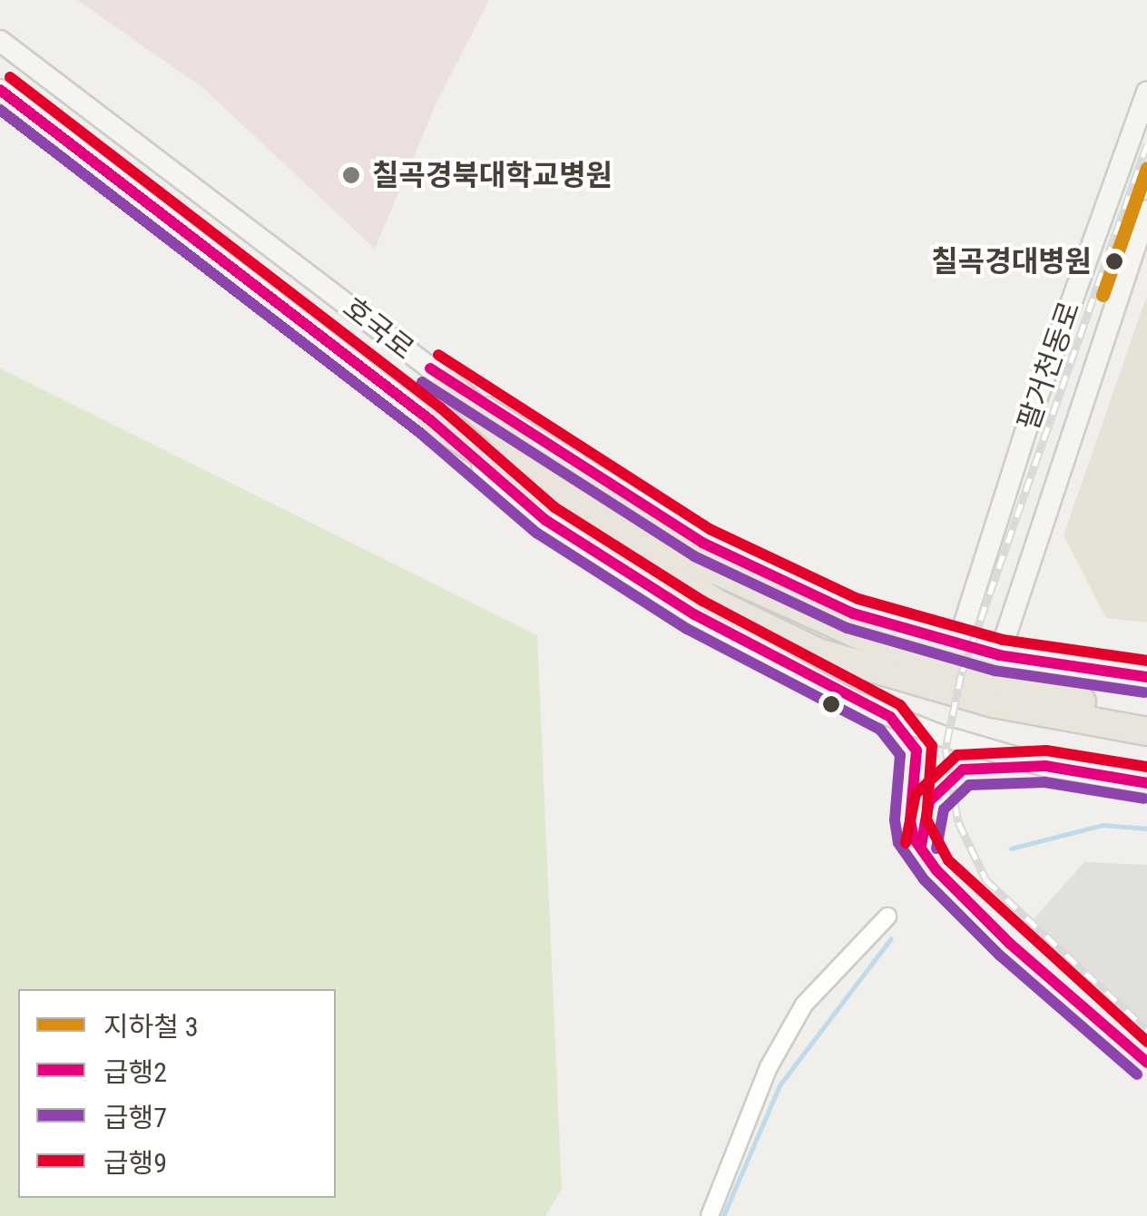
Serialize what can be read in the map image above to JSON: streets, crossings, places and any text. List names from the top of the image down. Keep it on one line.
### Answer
{"streets":{"main road":["호국로","팔거천동로"]},"crossings":[["호국로","팔거천동로"]],"places":["칠곡경북대학교병원","칠곡경대병원"],"lines":["transit line 급행9","transit line 급행2","transit line 급행7","metro line 3"],"legend":["지하철 3","급행2","급행7","급행9"]}
